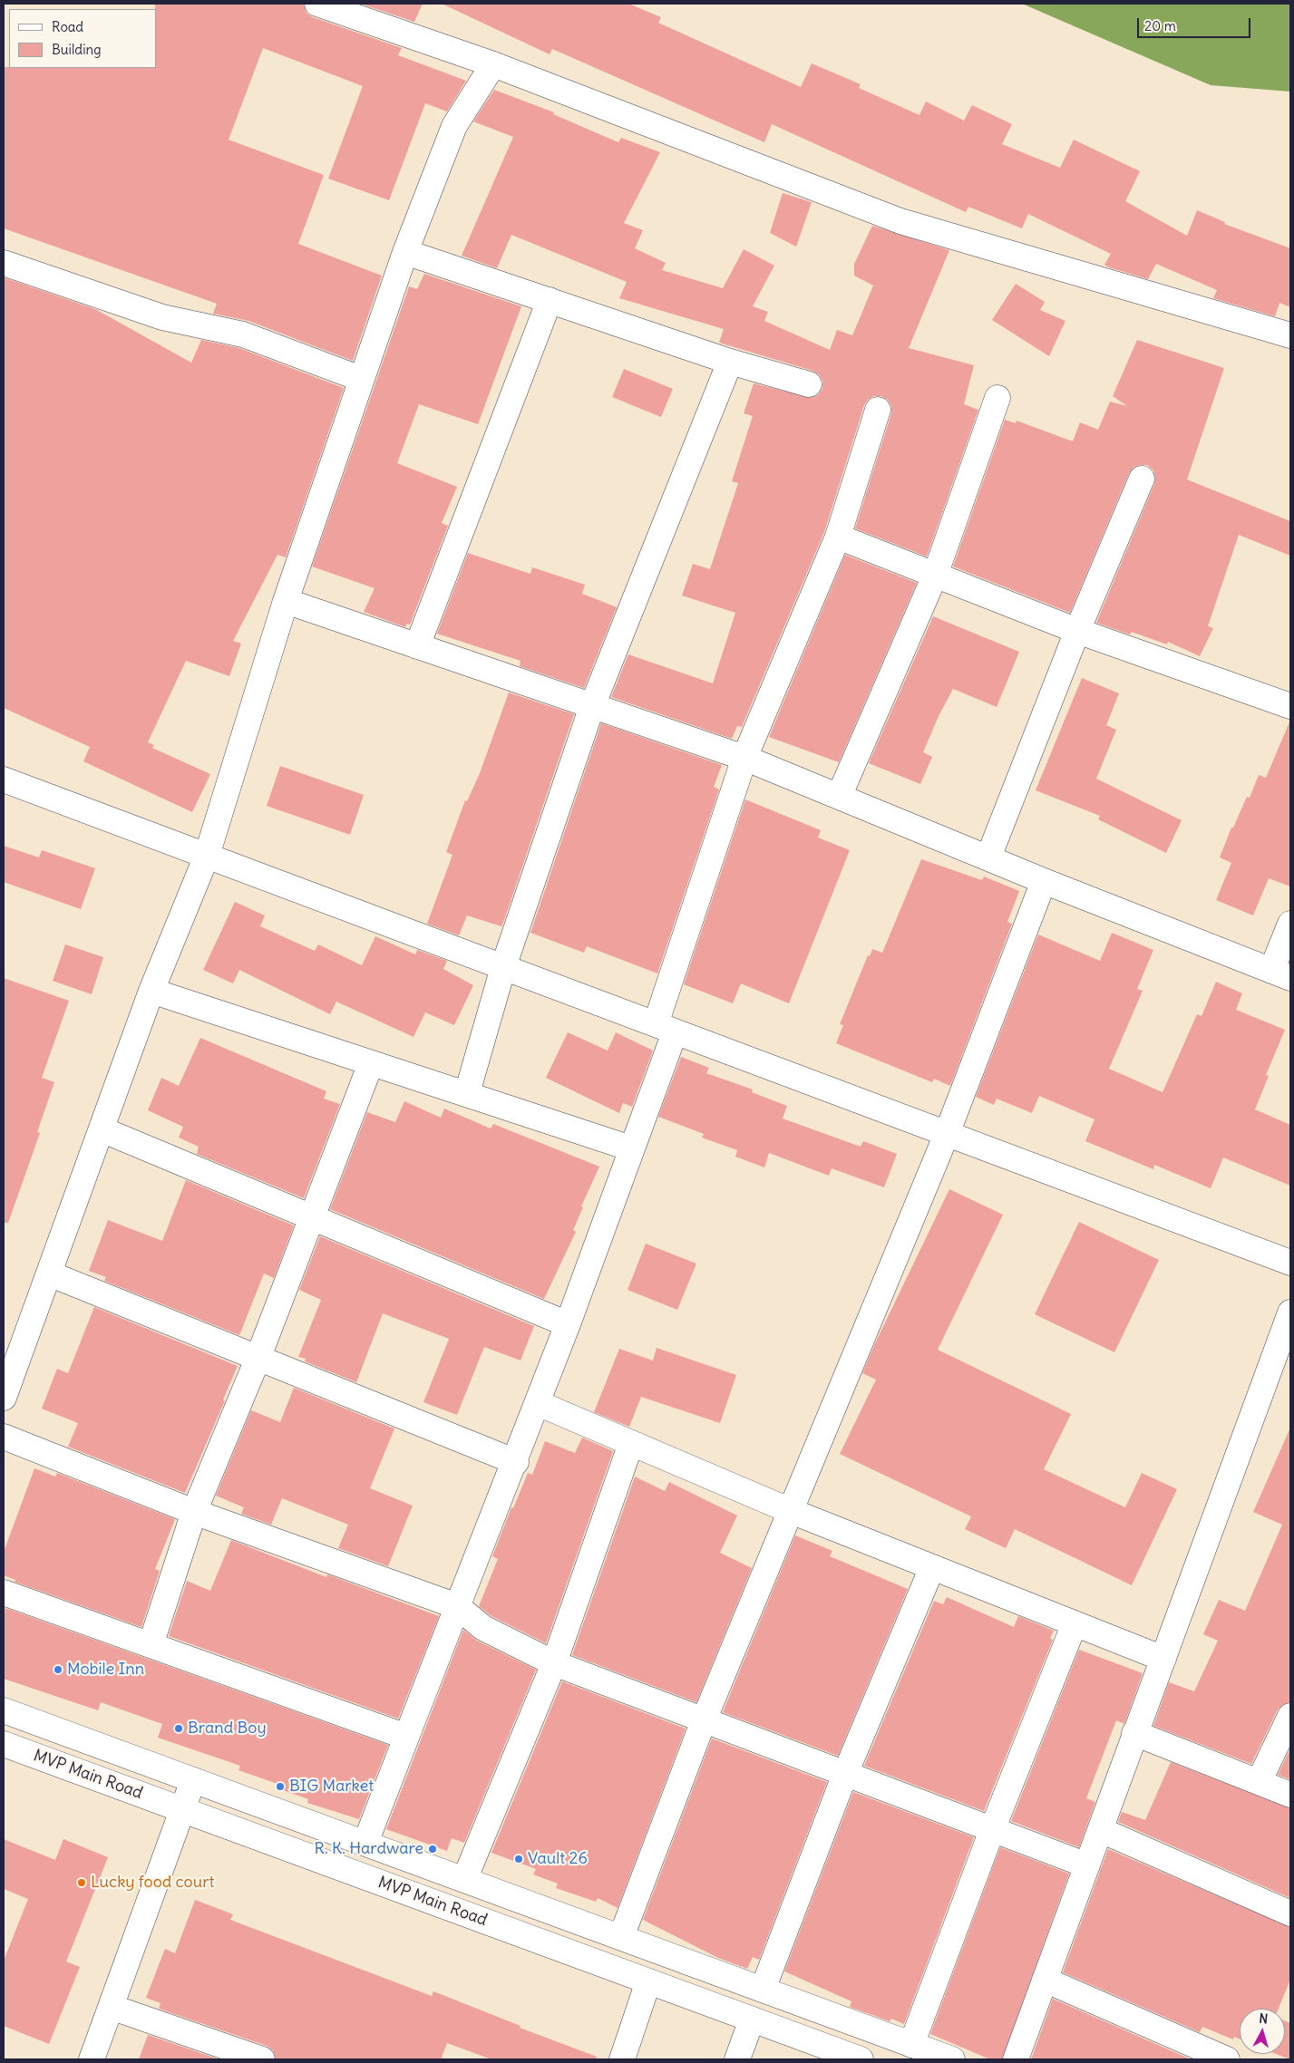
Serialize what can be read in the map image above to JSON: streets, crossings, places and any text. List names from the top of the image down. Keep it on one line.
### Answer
{"streets":{"street":["MVP Main Road"]},"places":["Mobile Inn","Brand Boy","BIG Market","R. K. Hardware","Vault 26","Lucky food court"],"legend":["Road","Building"],"scale_bar":"20 m","north":"top"}
